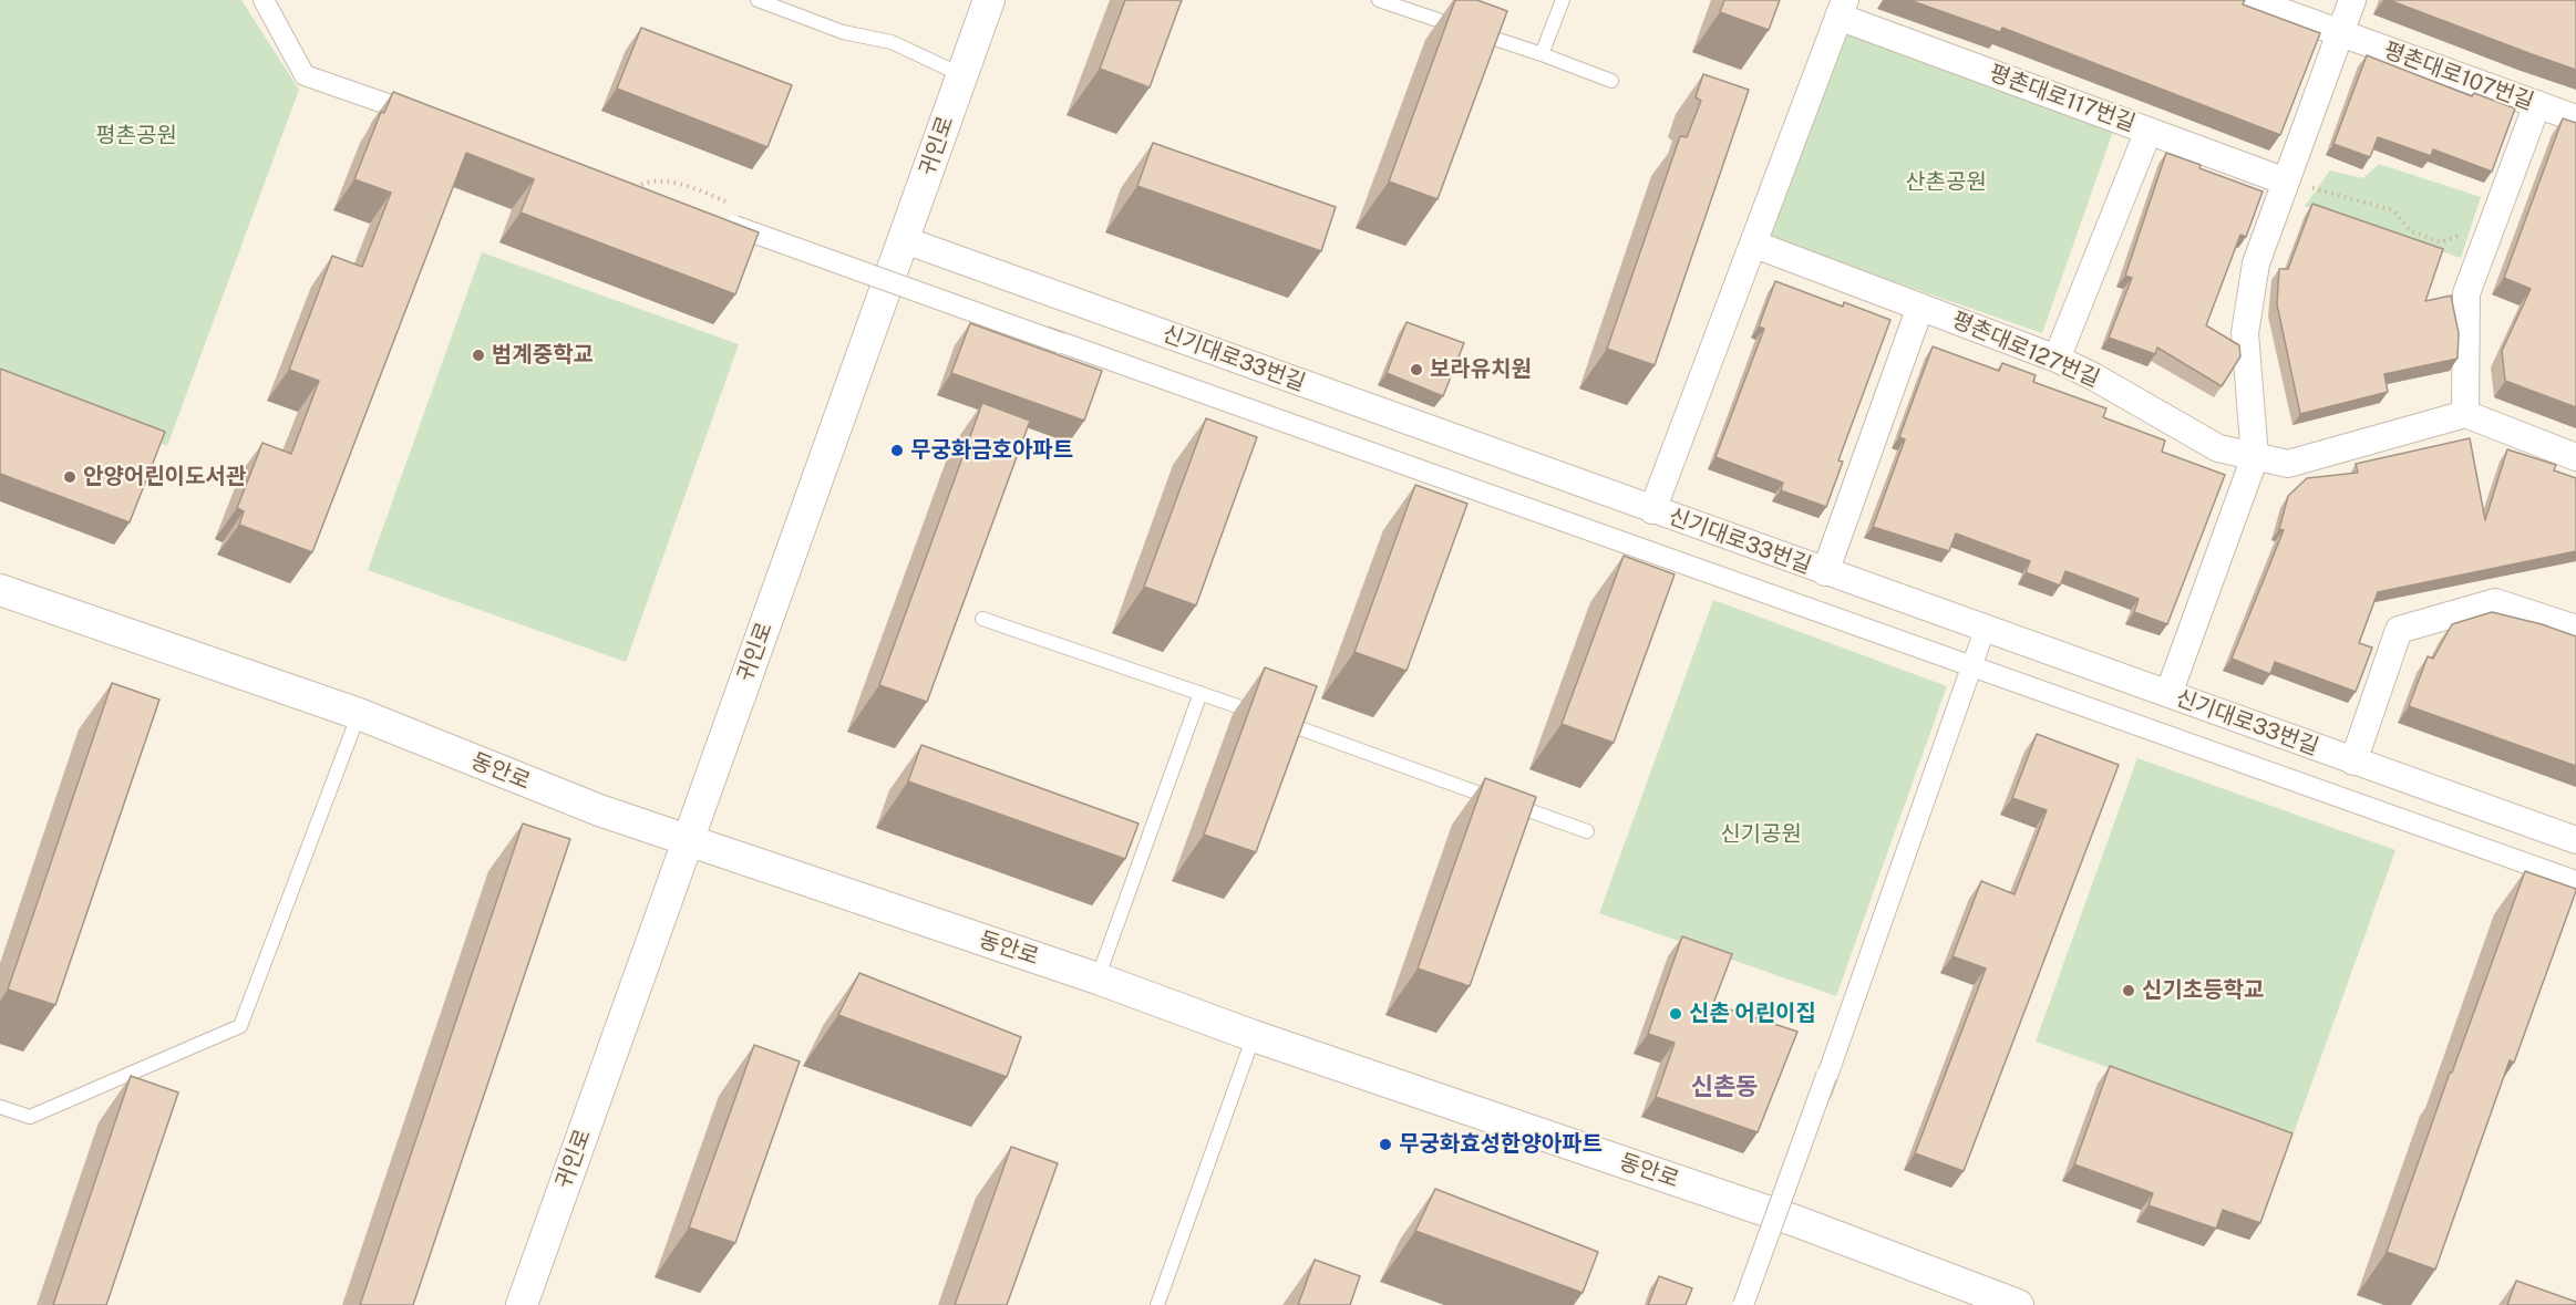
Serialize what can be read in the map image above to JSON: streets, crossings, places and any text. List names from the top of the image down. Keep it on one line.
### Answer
{"streets":{"street":["평촌대로107번길","평촌대로117번길","귀인로","평촌대로127번길","신기대로33번길","동안로"]},"crossings":[["귀인로","신기대로33번길"],["귀인로","동안로"]],"districts":["신촌동"],"parks":["평촌공원","산촌공원","신기공원"],"places":["범계중학교","보라유치원","무궁화금호아파트","안양어린이도서관","신기초등학교","신촌 어린이집","무궁화효성한양아파트"]}
